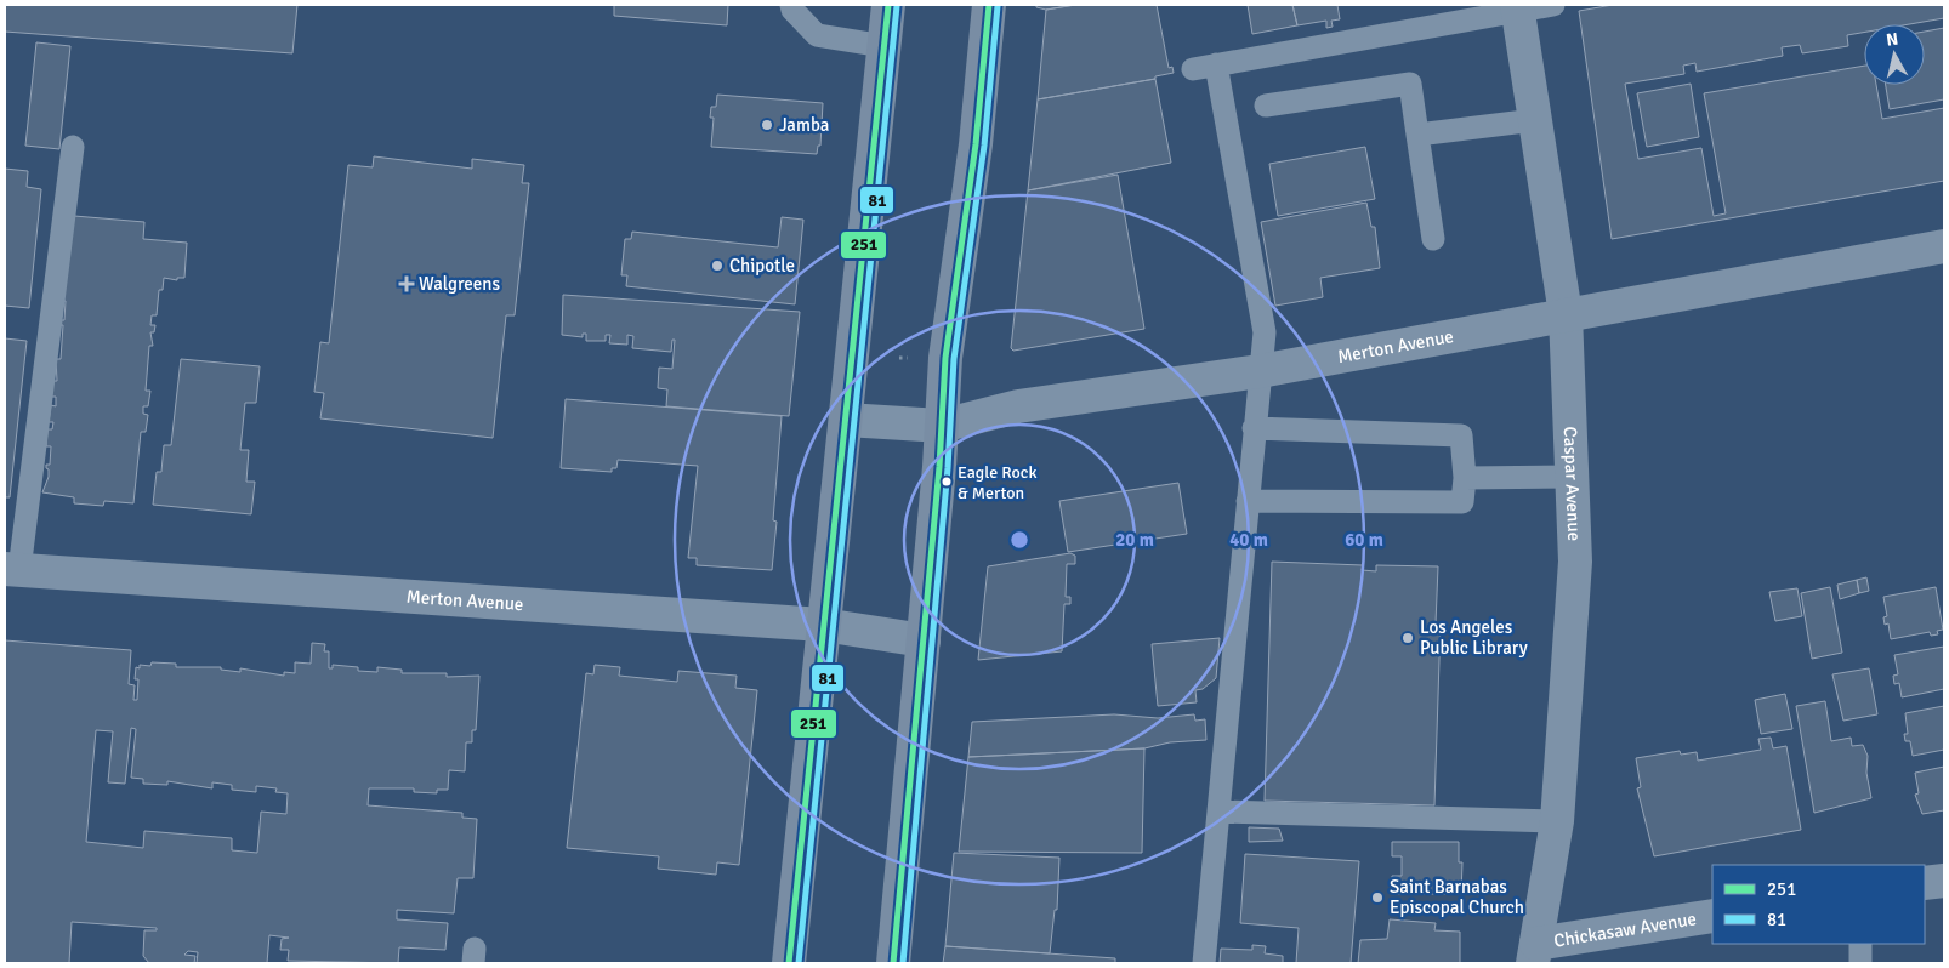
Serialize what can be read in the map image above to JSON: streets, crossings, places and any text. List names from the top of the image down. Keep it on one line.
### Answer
{"streets":{"street":["Merton Avenue","Caspar Avenue","Chickasaw Avenue"]},"crossings":[["Merton Avenue","Caspar Avenue"],["Caspar Avenue","Chickasaw Avenue"]],"places":{"other":["Jamba","Chipotle","Eagle Rock & Merton","Los Angeles Public Library","Saint Barnabas Episcopal Church"],"health":["Walgreens"]},"lines":["transit line 251","transit line 81"],"legend":["251","81"],"north":"top","rings":["20 m","40 m","60 m"]}
